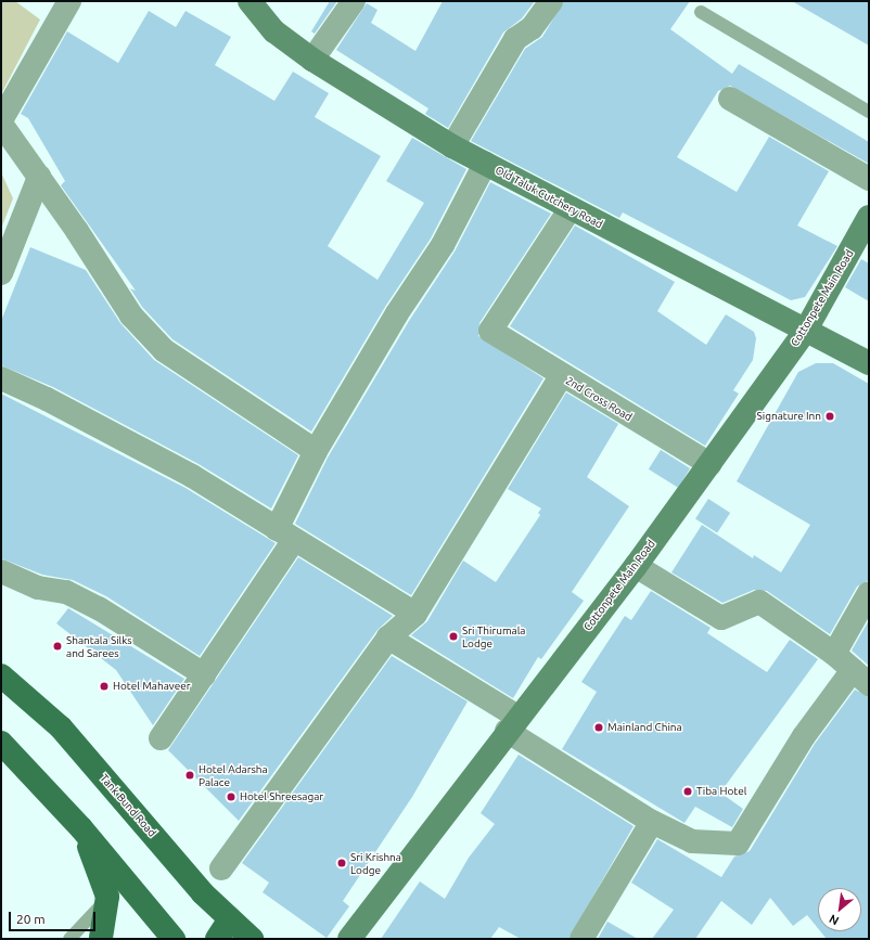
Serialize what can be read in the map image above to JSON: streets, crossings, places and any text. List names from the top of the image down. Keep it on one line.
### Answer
{"streets":{"main road":["Old Taluk Cutchery Road","Cottonpete Main Road","Tank Bund Road"],"street":["2nd Cross Road"]},"crossings":[["Old Taluk Cutchery Road","Cottonpete Main Road"],["Old Taluk Cutchery Road","2nd Cross Road"],["Cottonpete Main Road","2nd Cross Road"]],"places":["Signature Inn","Sri Thirumala Lodge","Shantala Silks and Sarees","Hotel Mahaveer","Mainland China","Hotel Adarsha Palace","Tiba Hotel","Hotel Shreesagar","Sri Krishna Lodge"],"scale_bar":"20 m","north":"bottom left"}
